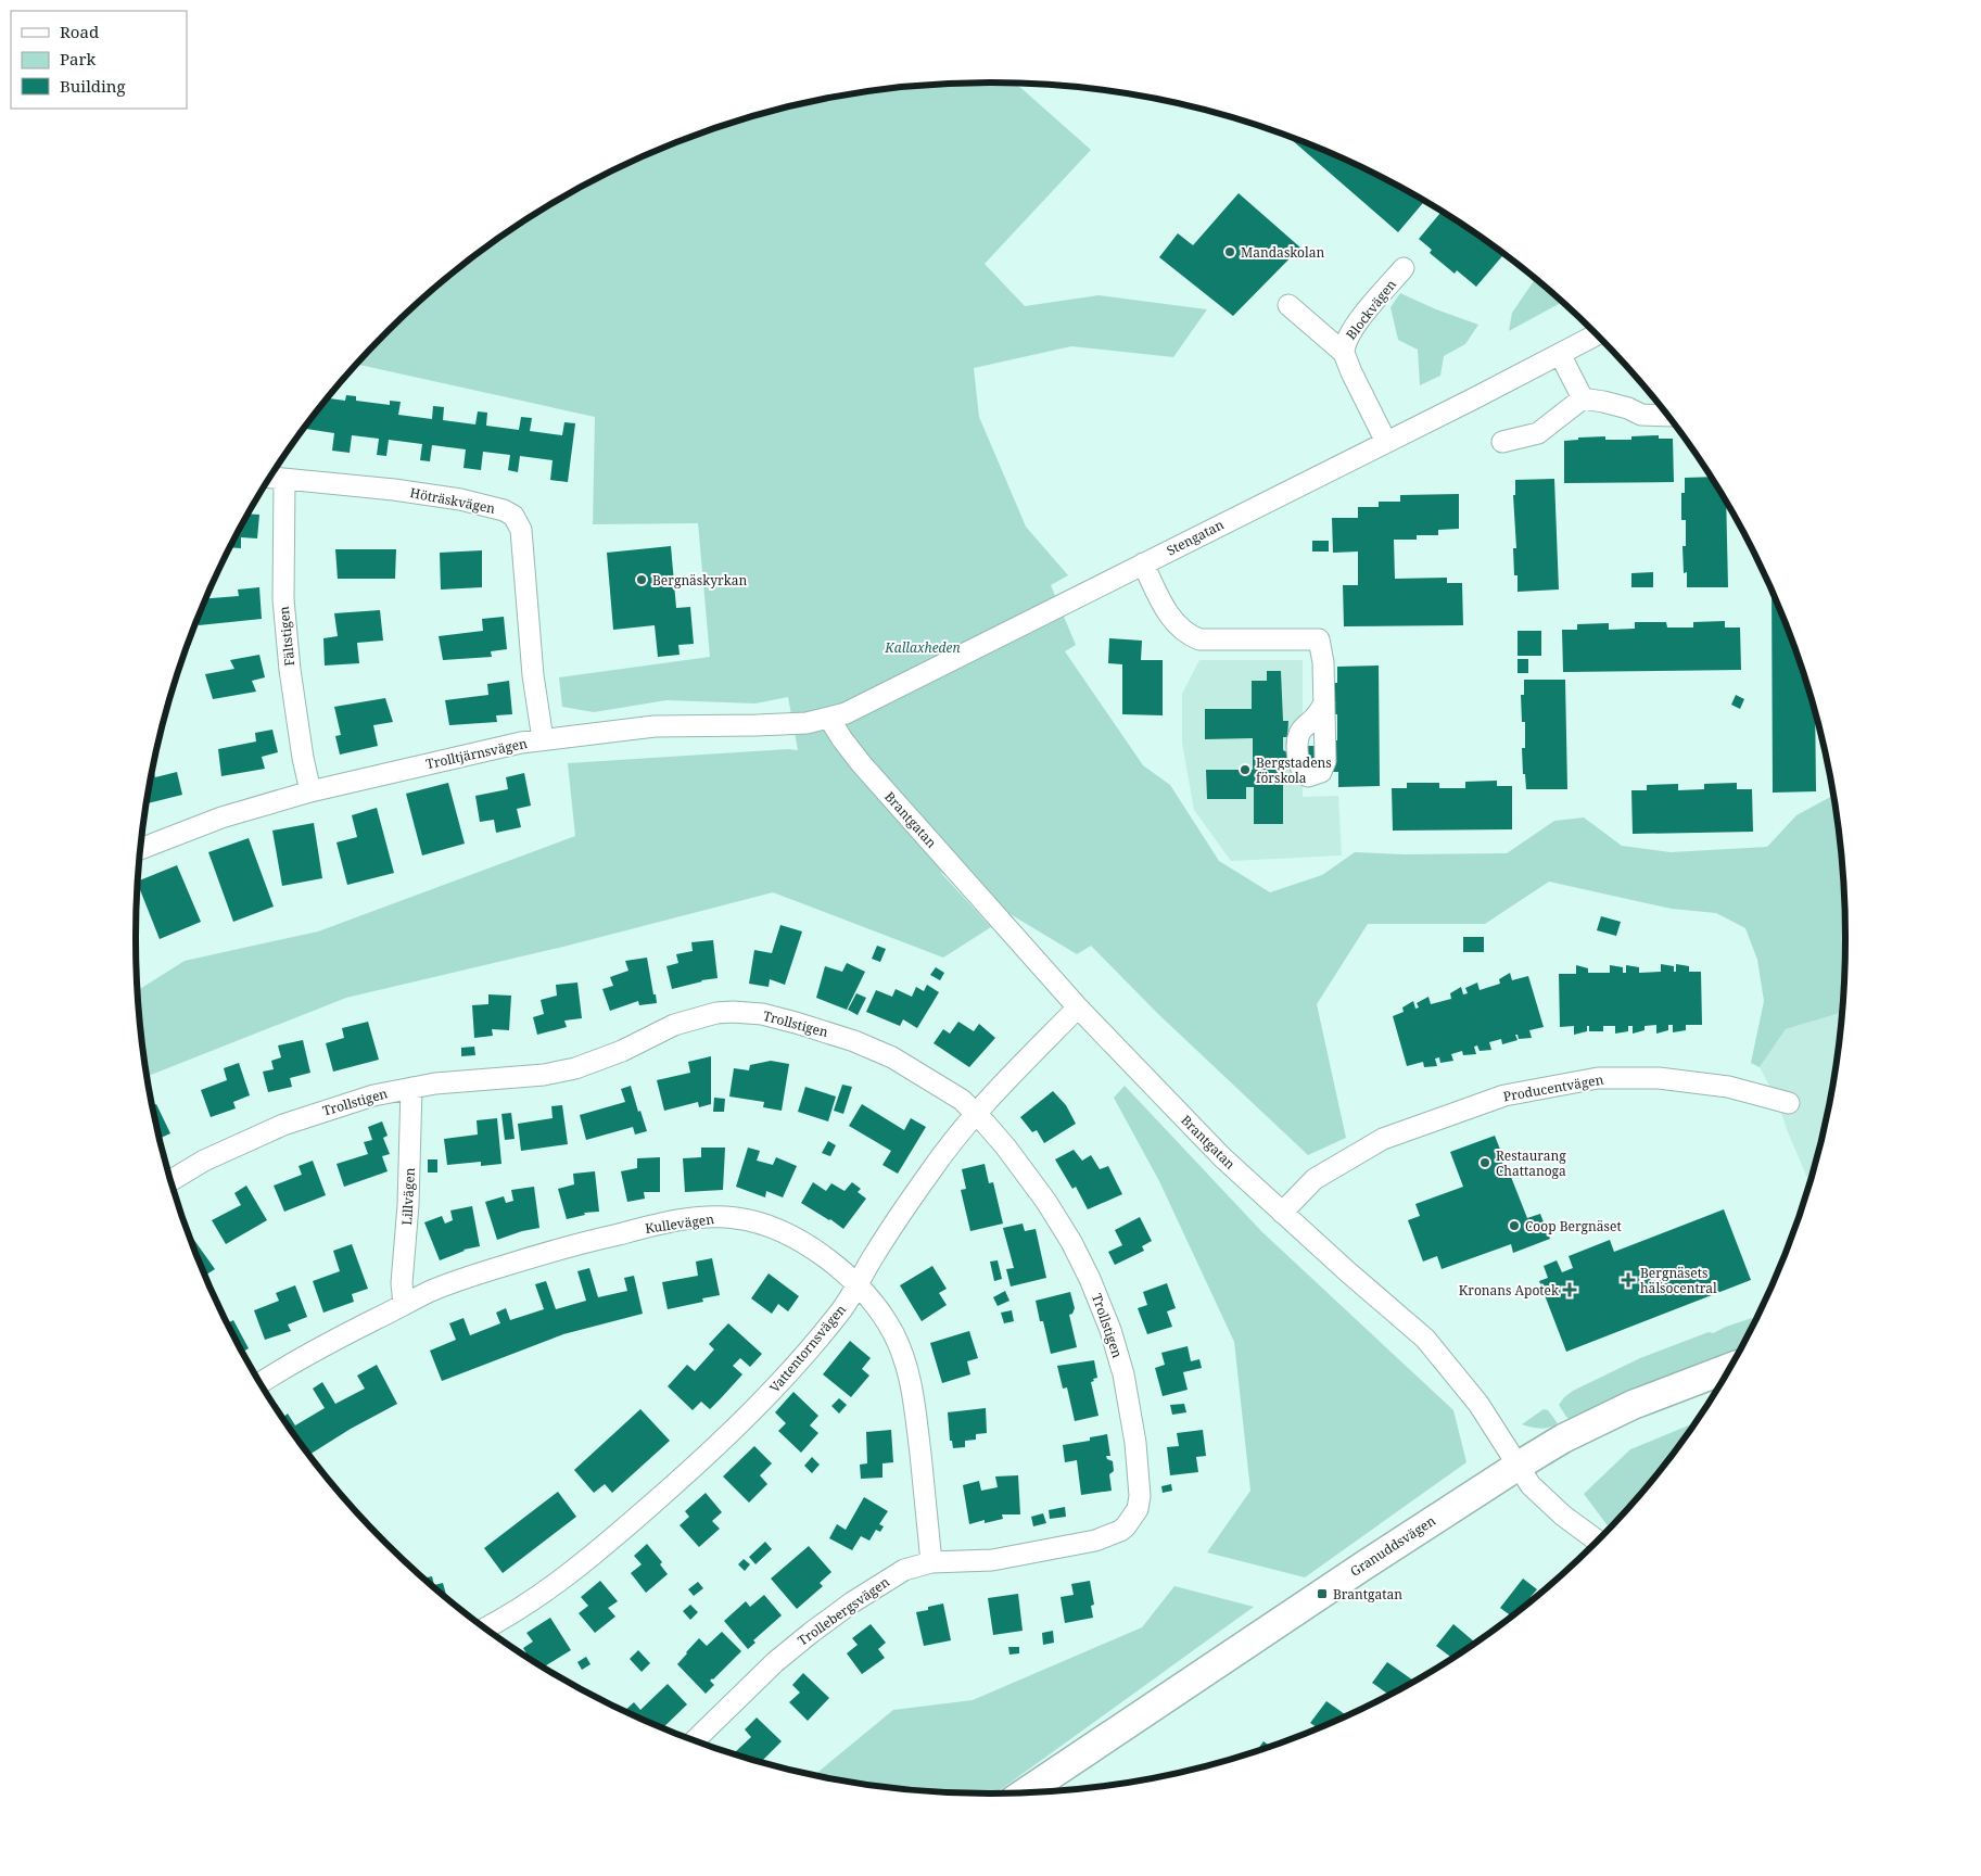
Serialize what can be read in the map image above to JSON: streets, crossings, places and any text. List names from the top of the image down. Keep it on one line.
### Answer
{"streets":{"street":["Blockvägen","Höträskvägen","Stengatan","Fältstigen","Trolltjärnsvägen","Brantgatan","Trollstigen","Producentvägen","Lillvägen","Kullevägen","Vattentornsvägen","Granuddsvägen","Trollebergsvägen"]},"crossings":[["Höträskvägen","Fältstigen"],["Höträskvägen","Trolltjärnsvägen"],["Stengatan","Trolltjärnsvägen"],["Stengatan","Brantgatan"],["Fältstigen","Trolltjärnsvägen"],["Trolltjärnsvägen","Brantgatan"],["Brantgatan","Producentvägen"],["Brantgatan","Vattentornsvägen"],["Brantgatan","Granuddsvägen"],["Trollstigen","Lillvägen"],["Trollstigen","Vattentornsvägen"],["Trollstigen","Trollebergsvägen"],["Lillvägen","Kullevägen"],["Kullevägen","Vattentornsvägen"],["Kullevägen","Trollebergsvägen"]],"parks":["Kallaxheden"],"places":{"other":["Mandaskolan","Bergnäskyrkan","Bergstadens förskola","Restaurang Chattanoga","Coop Bergnäset"],"health":["Bergnäsets hälsocentral","Kronans Apotek"],"transit":["Brantgatan"]},"legend":["Road","Park","Building"]}
